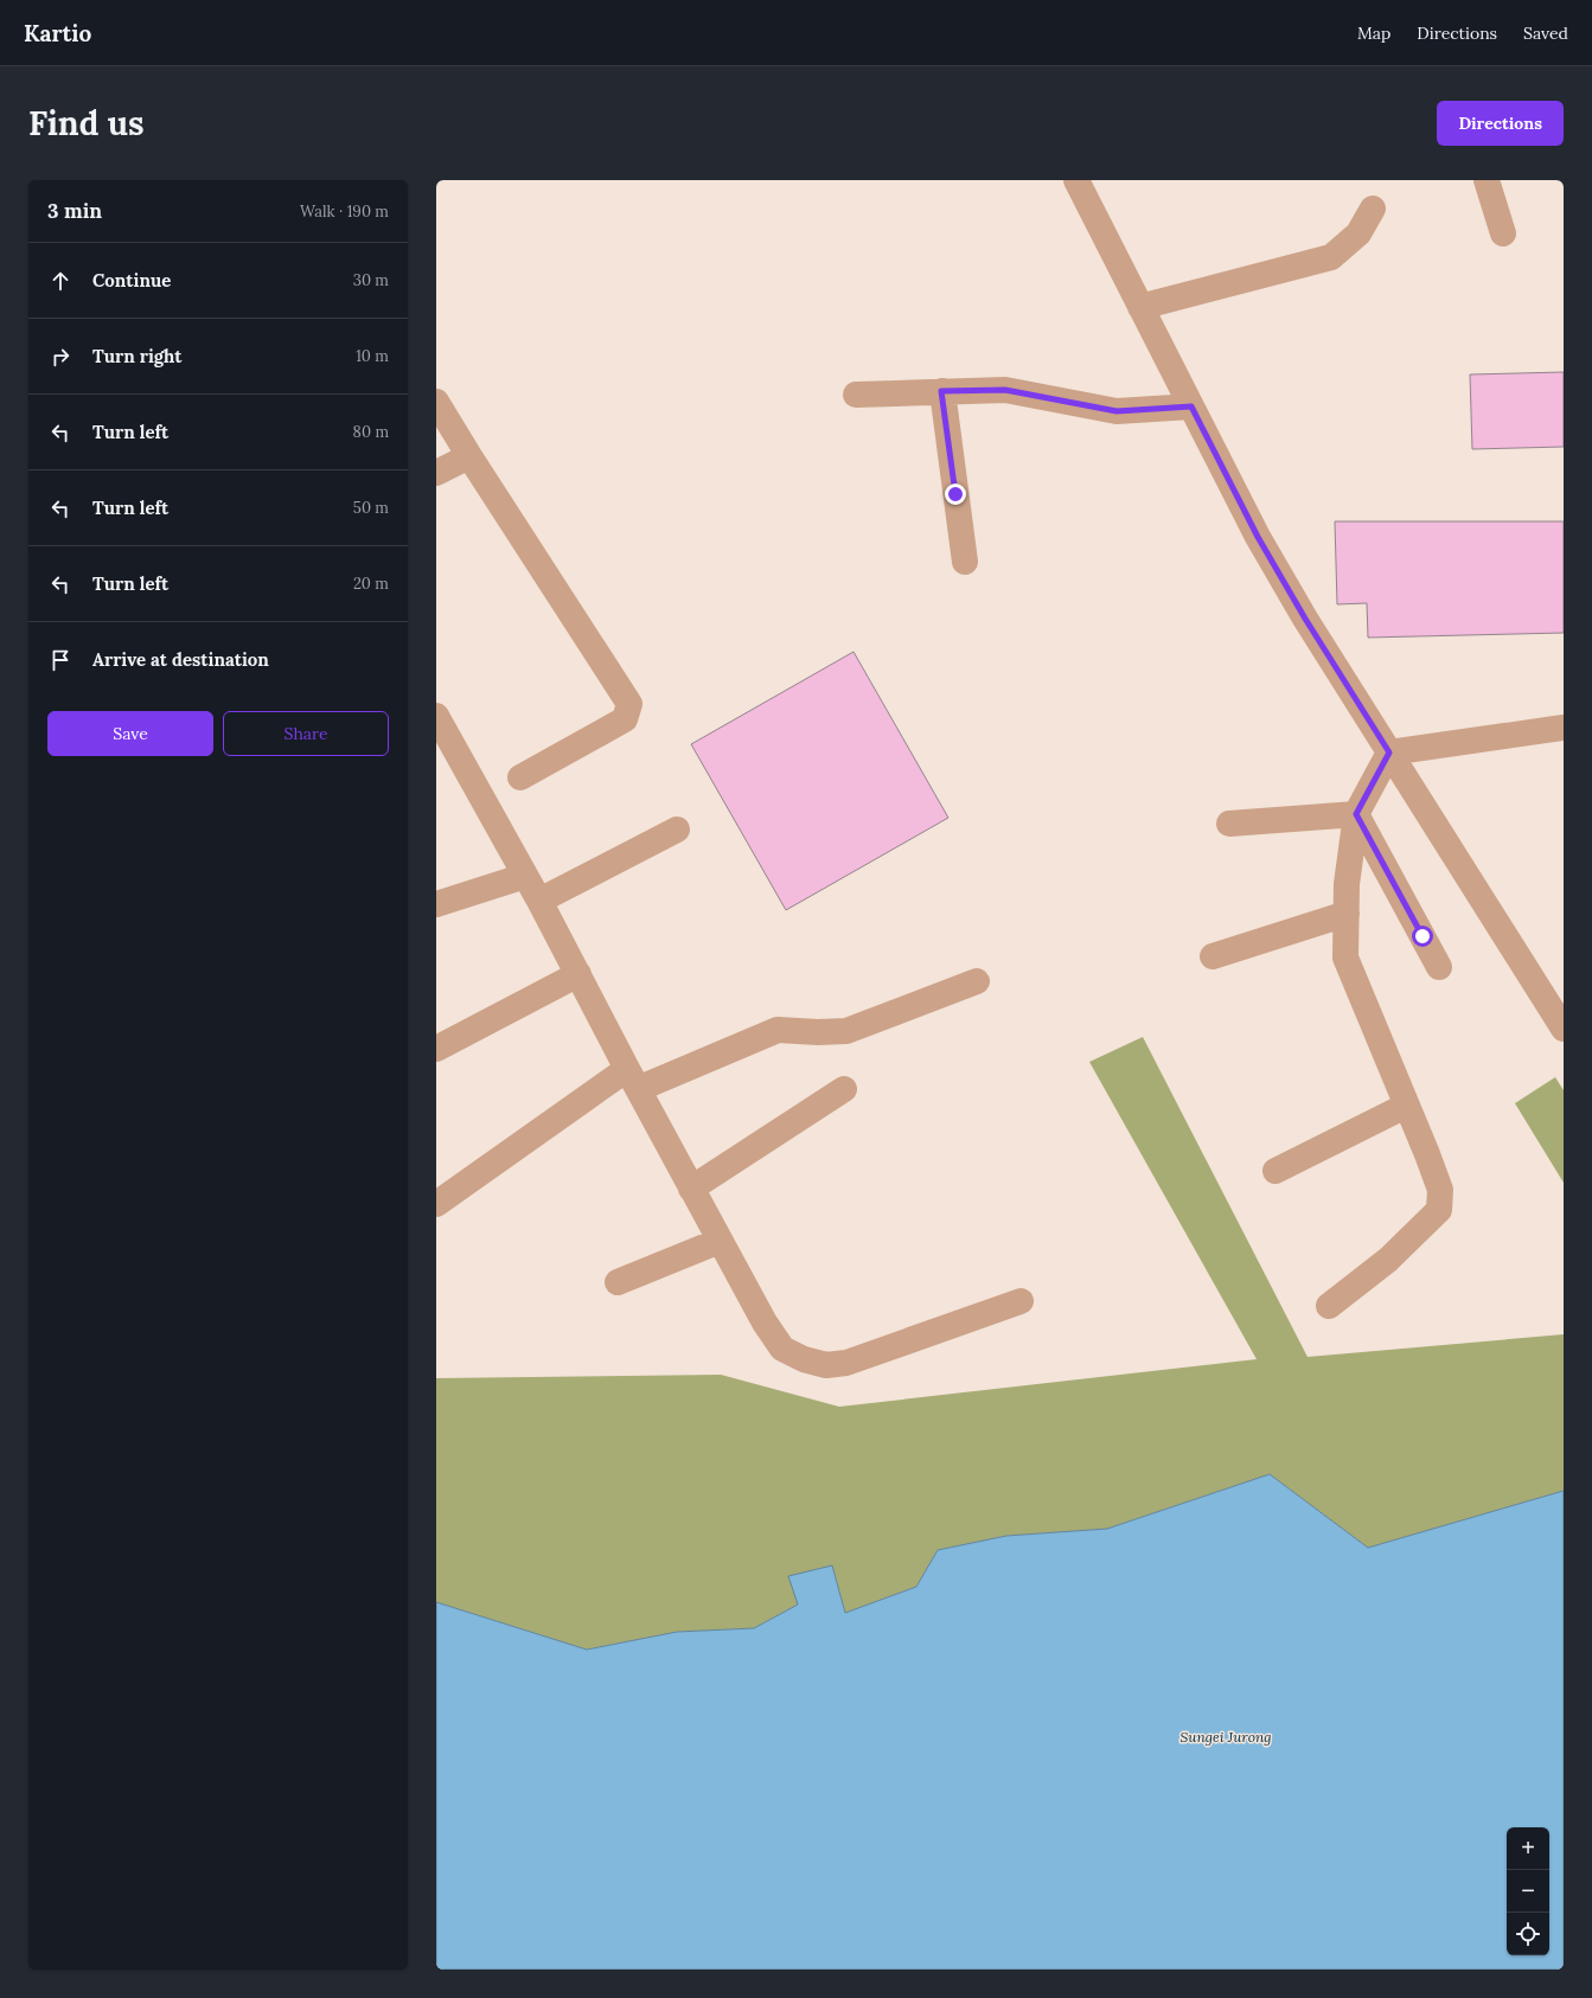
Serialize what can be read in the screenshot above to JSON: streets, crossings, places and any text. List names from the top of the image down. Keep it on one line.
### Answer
{"water":["Sungei Jurong"],"page":{"header":"Kartio","nav":["Map","Directions","Saved"],"buttons":["Directions",["Save","Share"]],"title":"Find us","heading":["3 min","Walk · 190 m"],"list":[["Continue","30 m"],["Turn right","10 m"],["Turn left","80 m"],["Turn left","50 m"],["Turn left","20 m"],"Arrive at destination"],"map_buttons":["+","−"]}}
